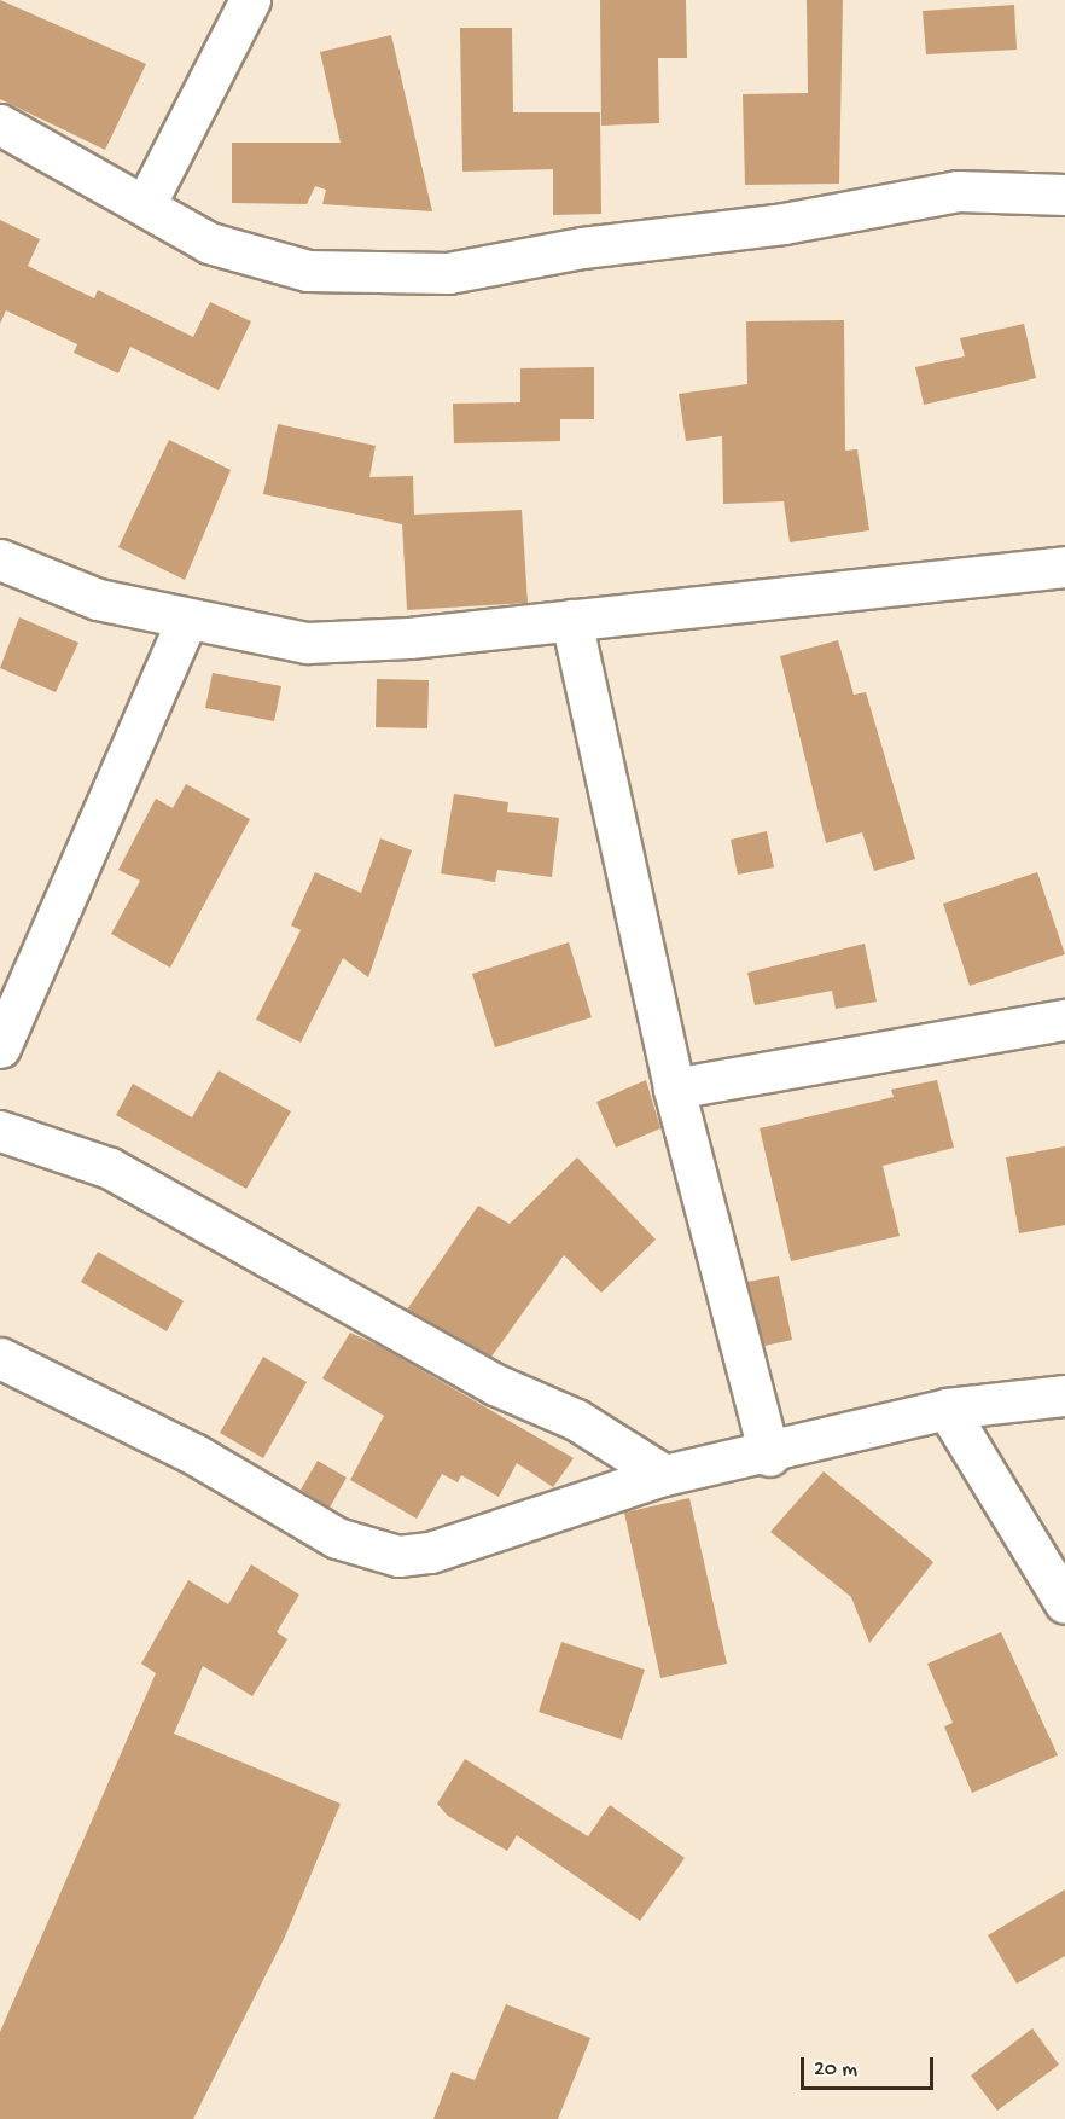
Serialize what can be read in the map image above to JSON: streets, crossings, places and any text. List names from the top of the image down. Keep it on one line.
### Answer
{"scale_bar":"20 m"}
